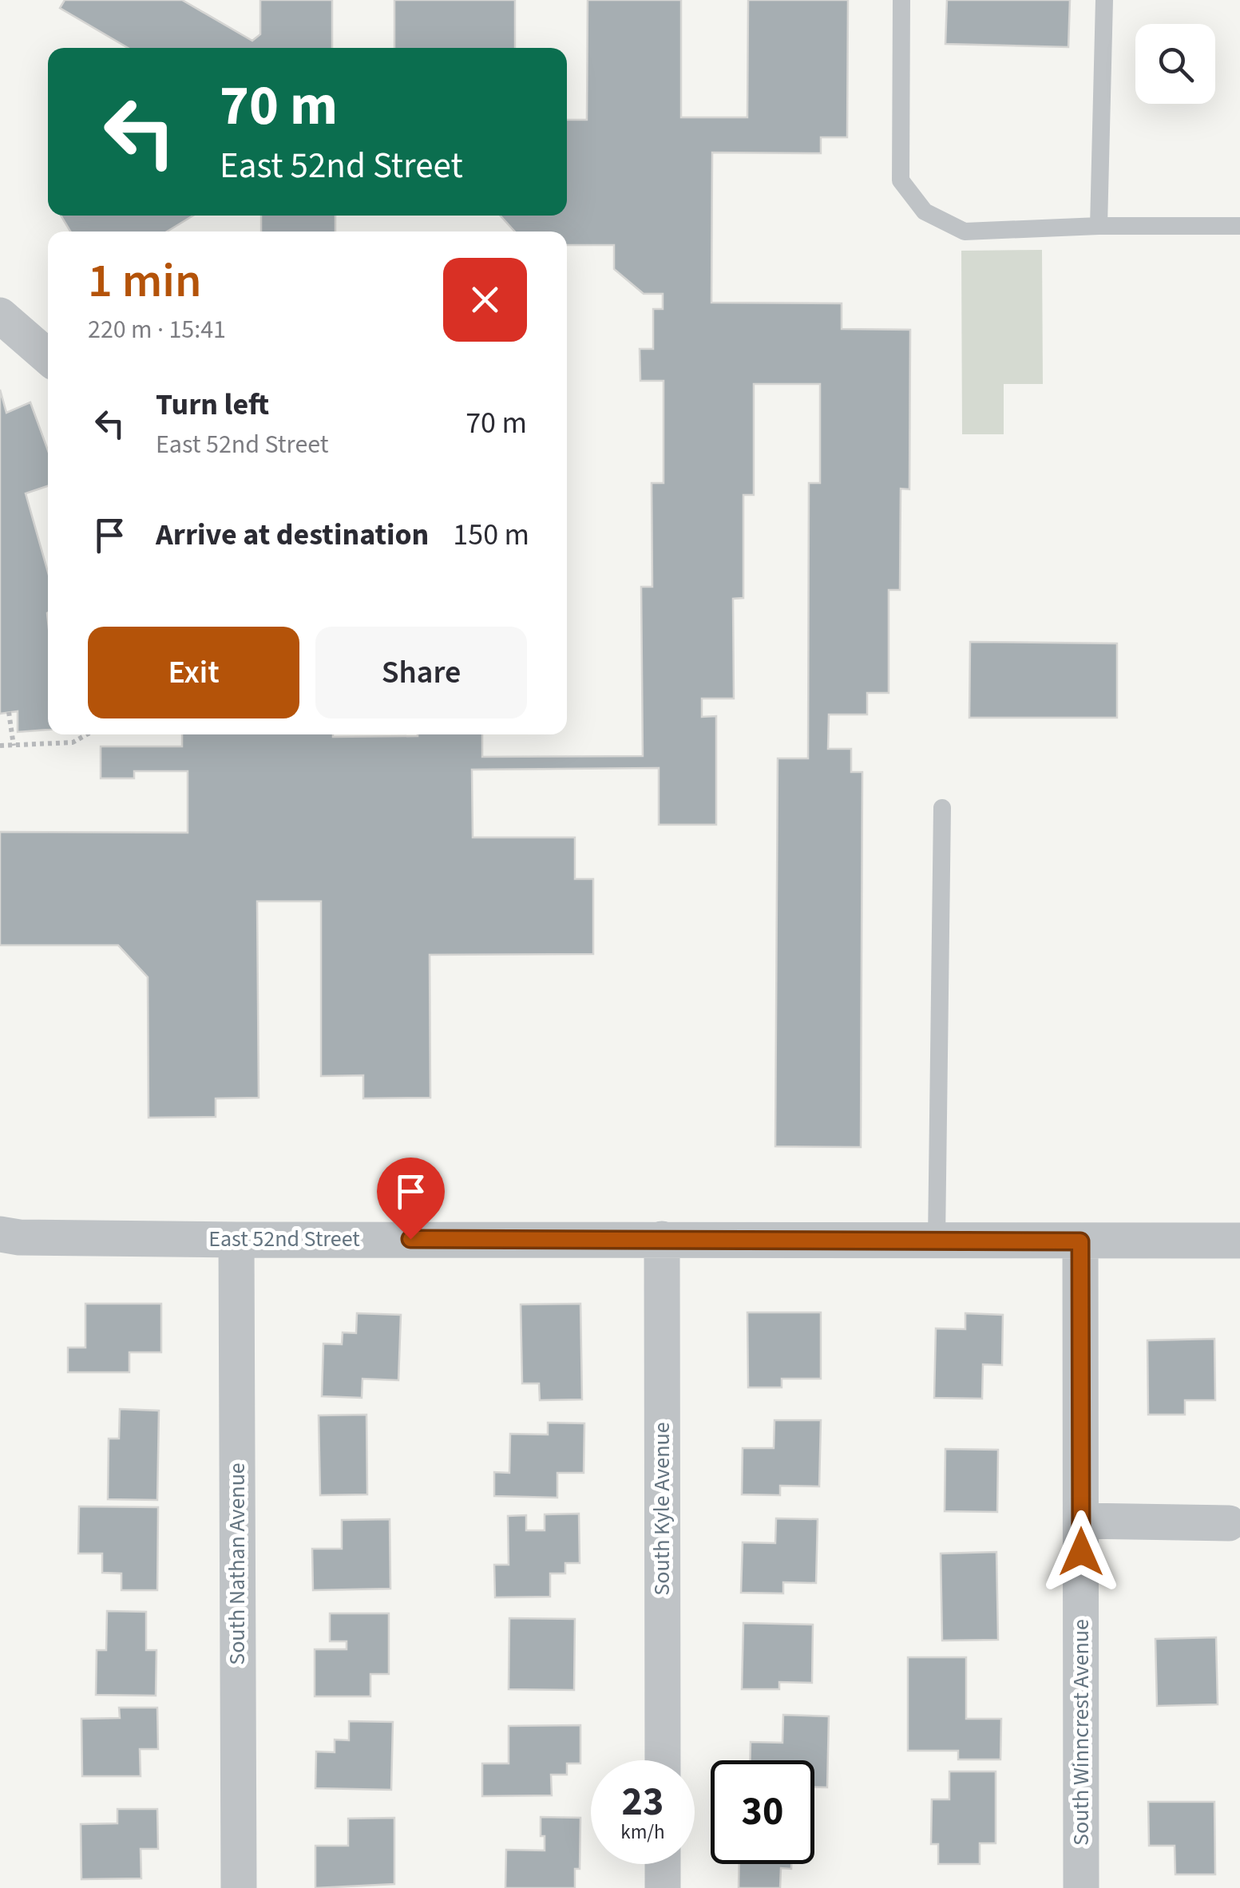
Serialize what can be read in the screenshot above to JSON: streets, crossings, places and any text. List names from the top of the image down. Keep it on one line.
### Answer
{"streets":{"street":["East 52nd Street","South Kyle Avenue","South Nathan Avenue","South Winncrest Avenue"]},"crossings":[["East 52nd Street","South Kyle Avenue"],["East 52nd Street","South Nathan Avenue"],["East 52nd Street","South Winncrest Avenue"]],"page":{"turn":["70 m","East 52nd Street"],"heading":["1 min","220 m · 15:41"],"list":[{"name":"Turn left","note":"East 52nd Street","value":"70 m"},{"name":"Arrive at destination","value":"150 m"}],"buttons":["Exit","Share"],"speed":"23 km/h","limit":"30"}}
